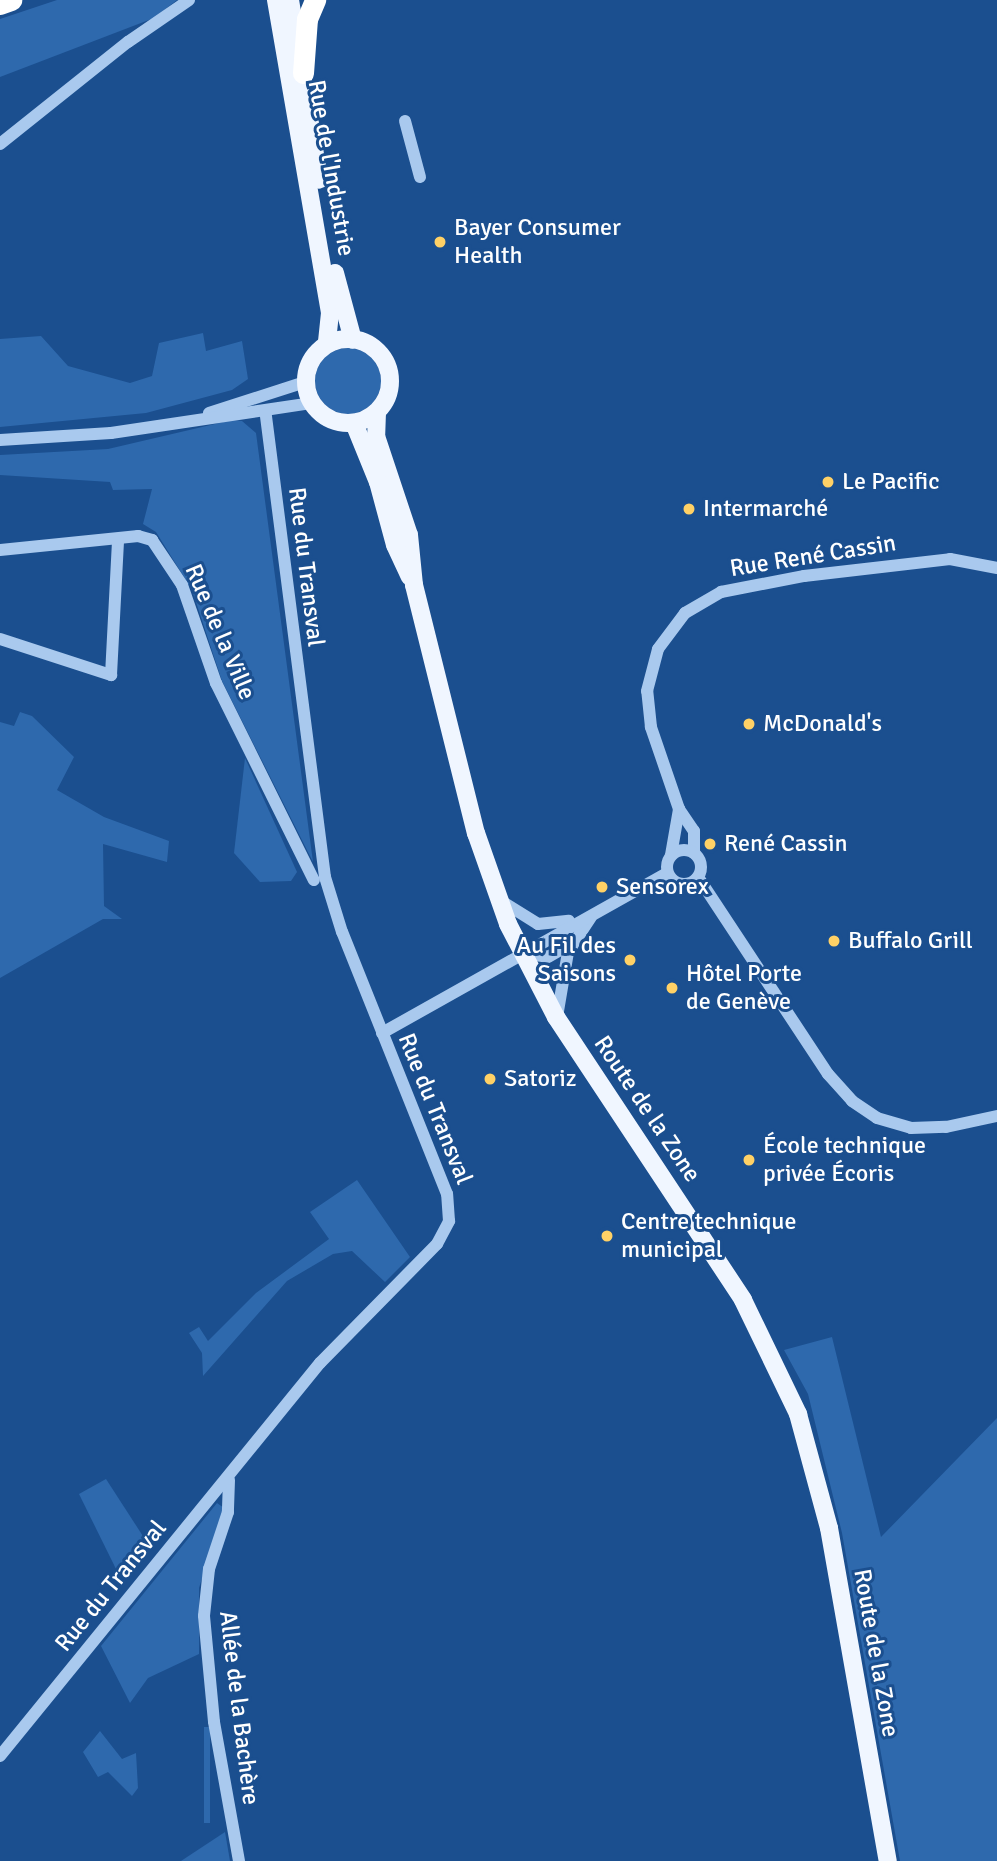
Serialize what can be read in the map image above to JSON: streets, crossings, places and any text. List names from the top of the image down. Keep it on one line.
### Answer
{"streets":{"main road":["Rue de l'Industrie","Route de la Zone"],"street":["Rue René Cassin","Rue du Transval","Rue de la Ville","Allée de la Bachère"]},"crossings":[["Rue de l'Industrie","Route de la Zone"],["Rue du Transval","Allée de la Bachère"]],"places":["Bayer Consumer Health","Le Pacific","Intermarché","McDonald's","René Cassin","Sensorex","Buffalo Grill","Au Fil des Saisons","Hôtel Porte de Genève","Satoriz","École technique privée Écoris","Centre technique municipal"]}
